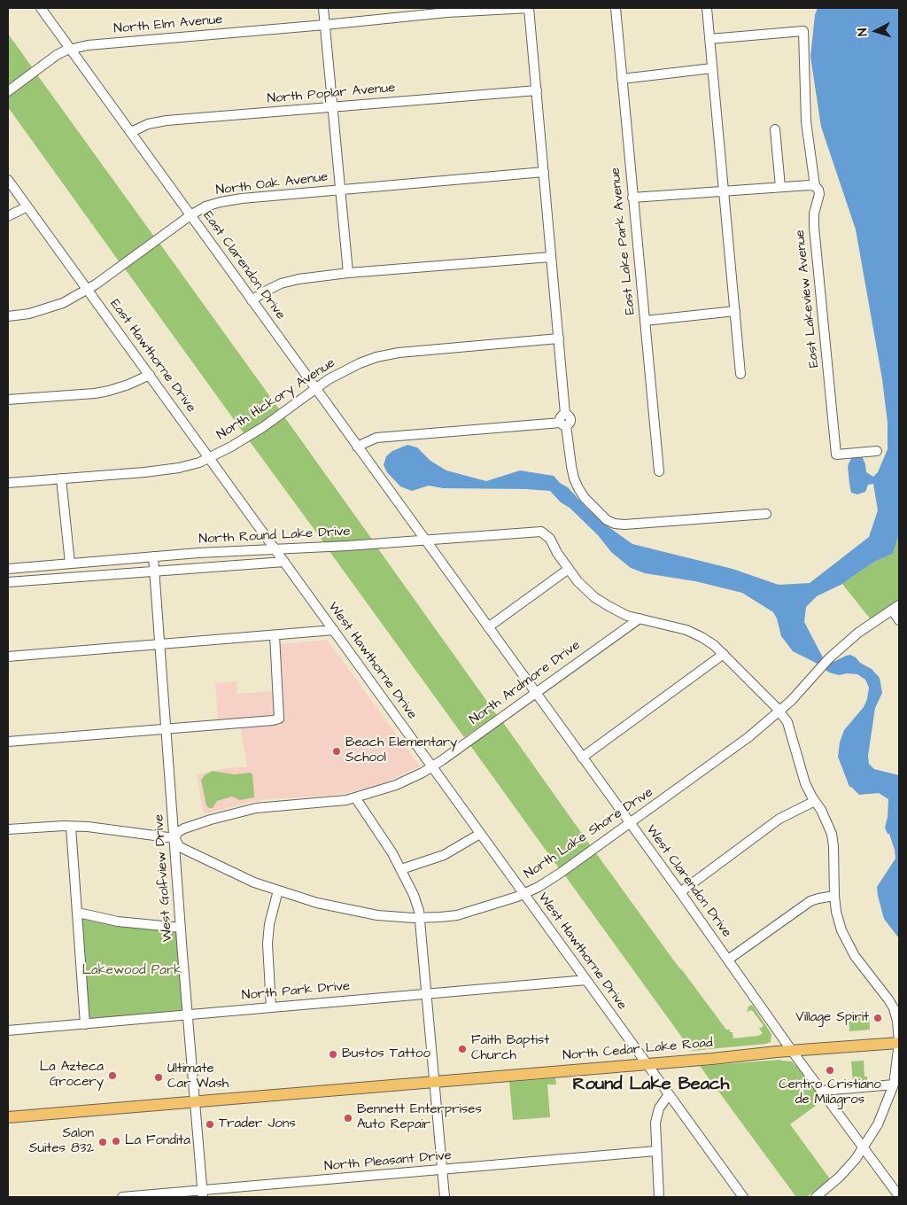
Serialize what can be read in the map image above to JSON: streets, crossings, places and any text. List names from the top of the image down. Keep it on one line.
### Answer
{"streets":{"main road":["North Cedar Lake Road"],"street":["North Elm Avenue","North Poplar Avenue","North Oak Avenue","East Lake Park Avenue","East Clarendon Drive","East Lakeview Avenue","East Hawthorne Drive","North Hickory Avenue","North Round Lake Drive","West Hawthorne Drive","North Ardmore Drive","North Lake Shore Drive","West Golfview Drive","West Clarendon Drive","North Park Drive","North Pleasant Drive"]},"crossings":[["North Elm Avenue","East Clarendon Drive"],["North Poplar Avenue","East Clarendon Drive"],["North Oak Avenue","East Clarendon Drive"],["North Oak Avenue","East Hawthorne Drive"],["East Clarendon Drive","North Hickory Avenue"],["East Clarendon Drive","North Round Lake Drive"],["East Clarendon Drive","West Clarendon Drive"],["East Hawthorne Drive","North Hickory Avenue"],["East Hawthorne Drive","North Round Lake Drive"],["East Hawthorne Drive","West Hawthorne Drive"],["North Round Lake Drive","West Hawthorne Drive"],["North Round Lake Drive","West Golfview Drive"],["North Round Lake Drive","West Clarendon Drive"],["West Hawthorne Drive","North Ardmore Drive"],["West Hawthorne Drive","North Lake Shore Drive"],["West Hawthorne Drive","North Park Drive"],["West Hawthorne Drive","North Cedar Lake Road"],["North Ardmore Drive","North Lake Shore Drive"],["North Ardmore Drive","West Golfview Drive"],["North Ardmore Drive","West Clarendon Drive"],["North Lake Shore Drive","West Golfview Drive"],["North Lake Shore Drive","West Clarendon Drive"],["West Golfview Drive","North Park Drive"],["West Golfview Drive","North Cedar Lake Road"],["West Golfview Drive","North Pleasant Drive"],["West Clarendon Drive","North Cedar Lake Road"]],"districts":["Round Lake Beach"],"parks":["Lakewood Park"],"places":["Beach Elementary School","Village Spirit","Faith Baptist Church","Bustos Tattoo","Centro Cristiano de Milagros","La Azteca Grocery","Ultimate Car Wash","Bennett Enterprises Auto Repair","Trader Jons","La Fondita","Salon Suites 832"],"north":"left"}
